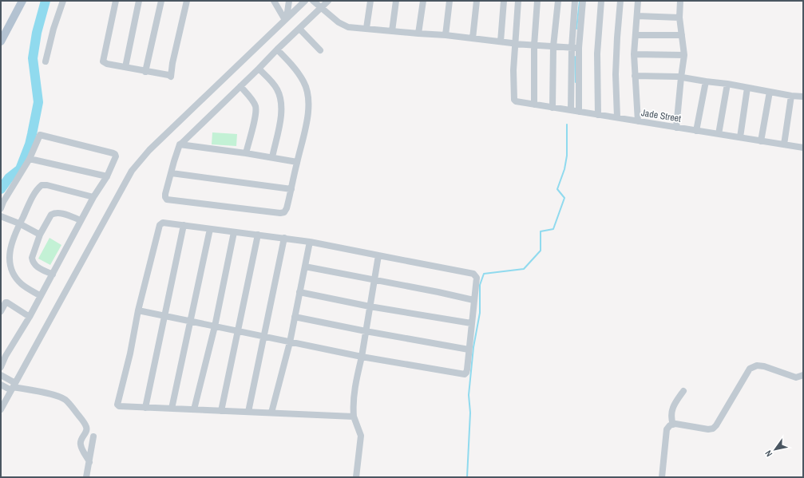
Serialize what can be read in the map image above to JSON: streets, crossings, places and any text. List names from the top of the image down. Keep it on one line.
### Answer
{"streets":{"street":["Jade Street"]},"north":"bottom left"}
